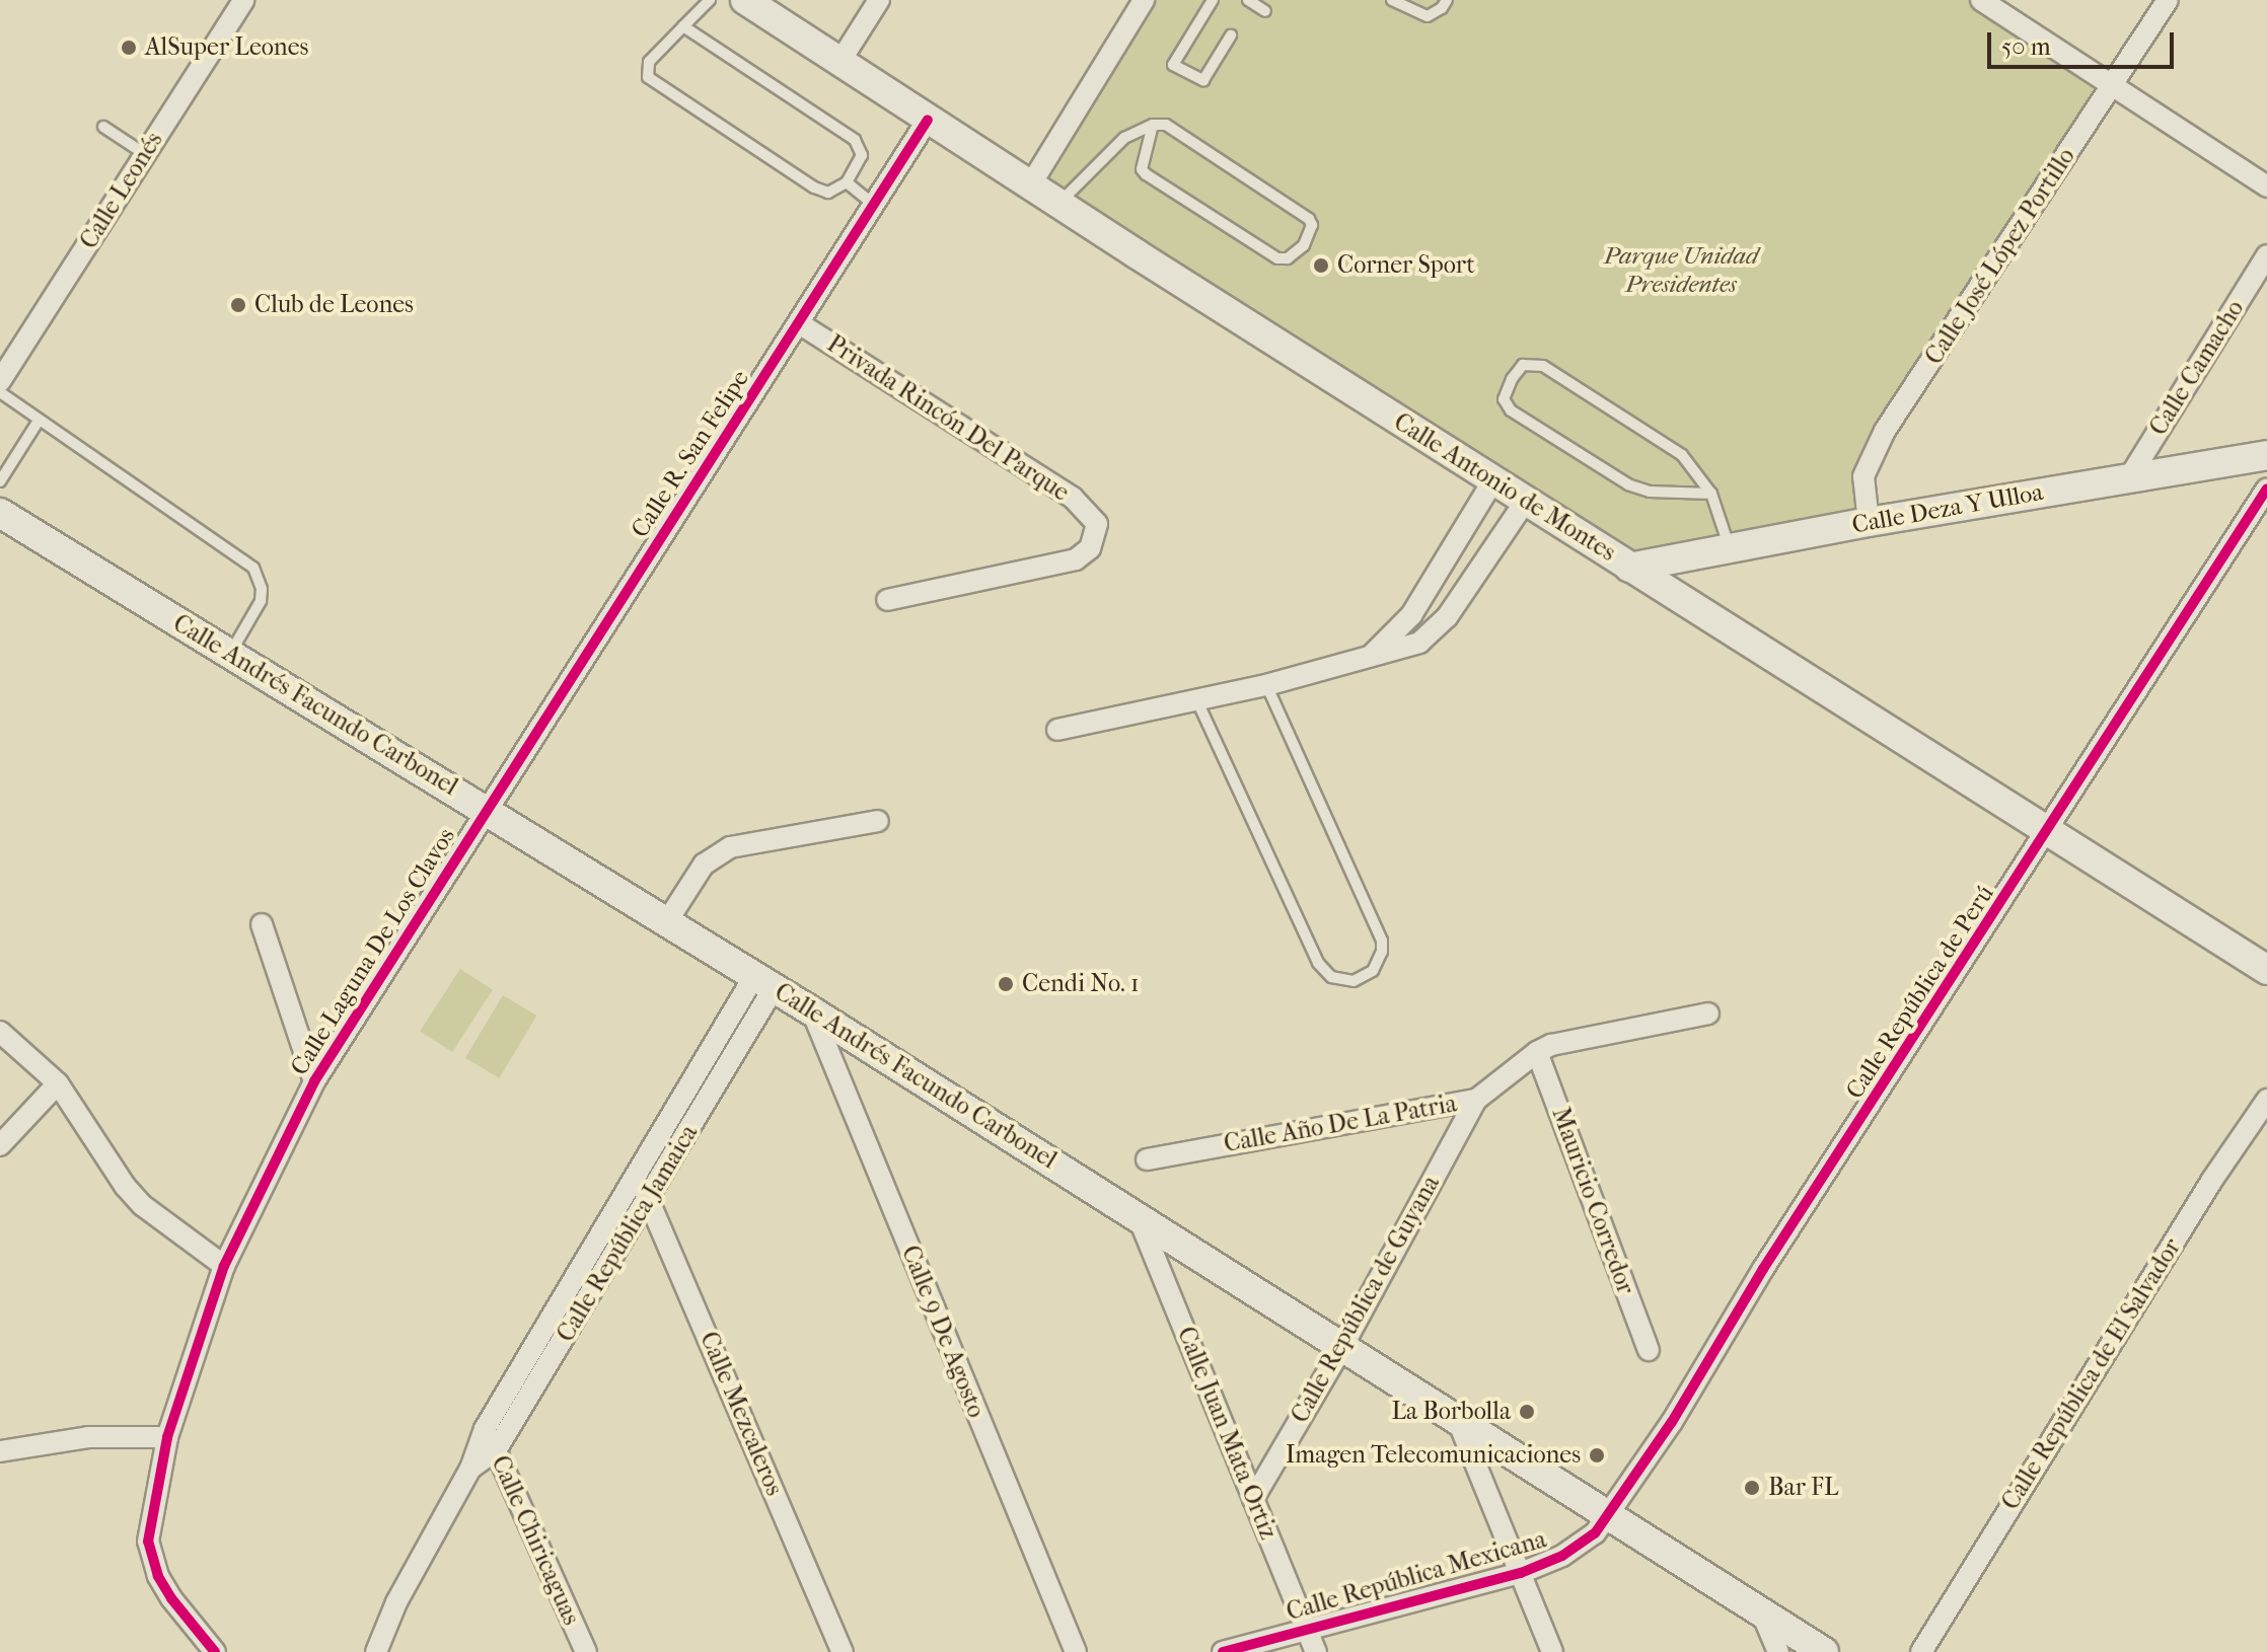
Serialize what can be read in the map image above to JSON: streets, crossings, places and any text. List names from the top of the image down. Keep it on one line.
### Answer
{"streets":{"main road":["Calle Antonio de Montes","Calle Deza Y Ulloa","Calle Andrés Facundo Carbonel"],"street":["Calle Leonés","Calle José López Portillo","Calle Camacho","Privada Rincón Del Parque","Calle R. San Felipe","Calle Laguna De Los Clavos","Calle República de Perú","Calle Año De La Patria","Mauricio Corredor","Calle República Jamaica","Calle República de Guyana","Calle 9 De Agosto","Calle República de El Salvador","Calle Mezcaleros","Calle Juan Mata Ortiz","Calle Chiricaguas","Calle República Mexicana"]},"crossings":[["Calle José López Portillo","Calle Deza Y Ulloa"],["Calle Camacho","Calle Deza Y Ulloa"],["Privada Rincón Del Parque","Calle R. San Felipe"],["Calle R. San Felipe","Calle Antonio de Montes"],["Calle R. San Felipe","Calle Andrés Facundo Carbonel"],["Calle R. San Felipe","Calle Laguna De Los Clavos"],["Calle Antonio de Montes","Calle Deza Y Ulloa"],["Calle Antonio de Montes","Calle República de Perú"],["Calle Andrés Facundo Carbonel","Calle Laguna De Los Clavos"],["Calle Andrés Facundo Carbonel","Calle República de Perú"],["Calle Andrés Facundo Carbonel","Calle República Jamaica"],["Calle Andrés Facundo Carbonel","Calle República de Guyana"],["Calle Andrés Facundo Carbonel","Calle 9 De Agosto"],["Calle Andrés Facundo Carbonel","Calle Juan Mata Ortiz"],["Calle Andrés Facundo Carbonel","Calle República Mexicana"],["Calle República de Perú","Calle República Mexicana"],["Calle Año De La Patria","Mauricio Corredor"],["Calle Año De La Patria","Calle República de Guyana"],["Calle República Jamaica","Calle Mezcaleros"],["Calle República Jamaica","Calle Chiricaguas"],["Calle República de Guyana","Calle Juan Mata Ortiz"],["Calle Juan Mata Ortiz","Calle República Mexicana"]],"parks":["Parque Unidad Presidentes"],"places":["AlSuper Leones","Corner Sport","Club de Leones","Cendi No. 1","La Borbolla","Imagen Telecomunicaciones","Bar FL"],"scale_bar":"50 m"}
